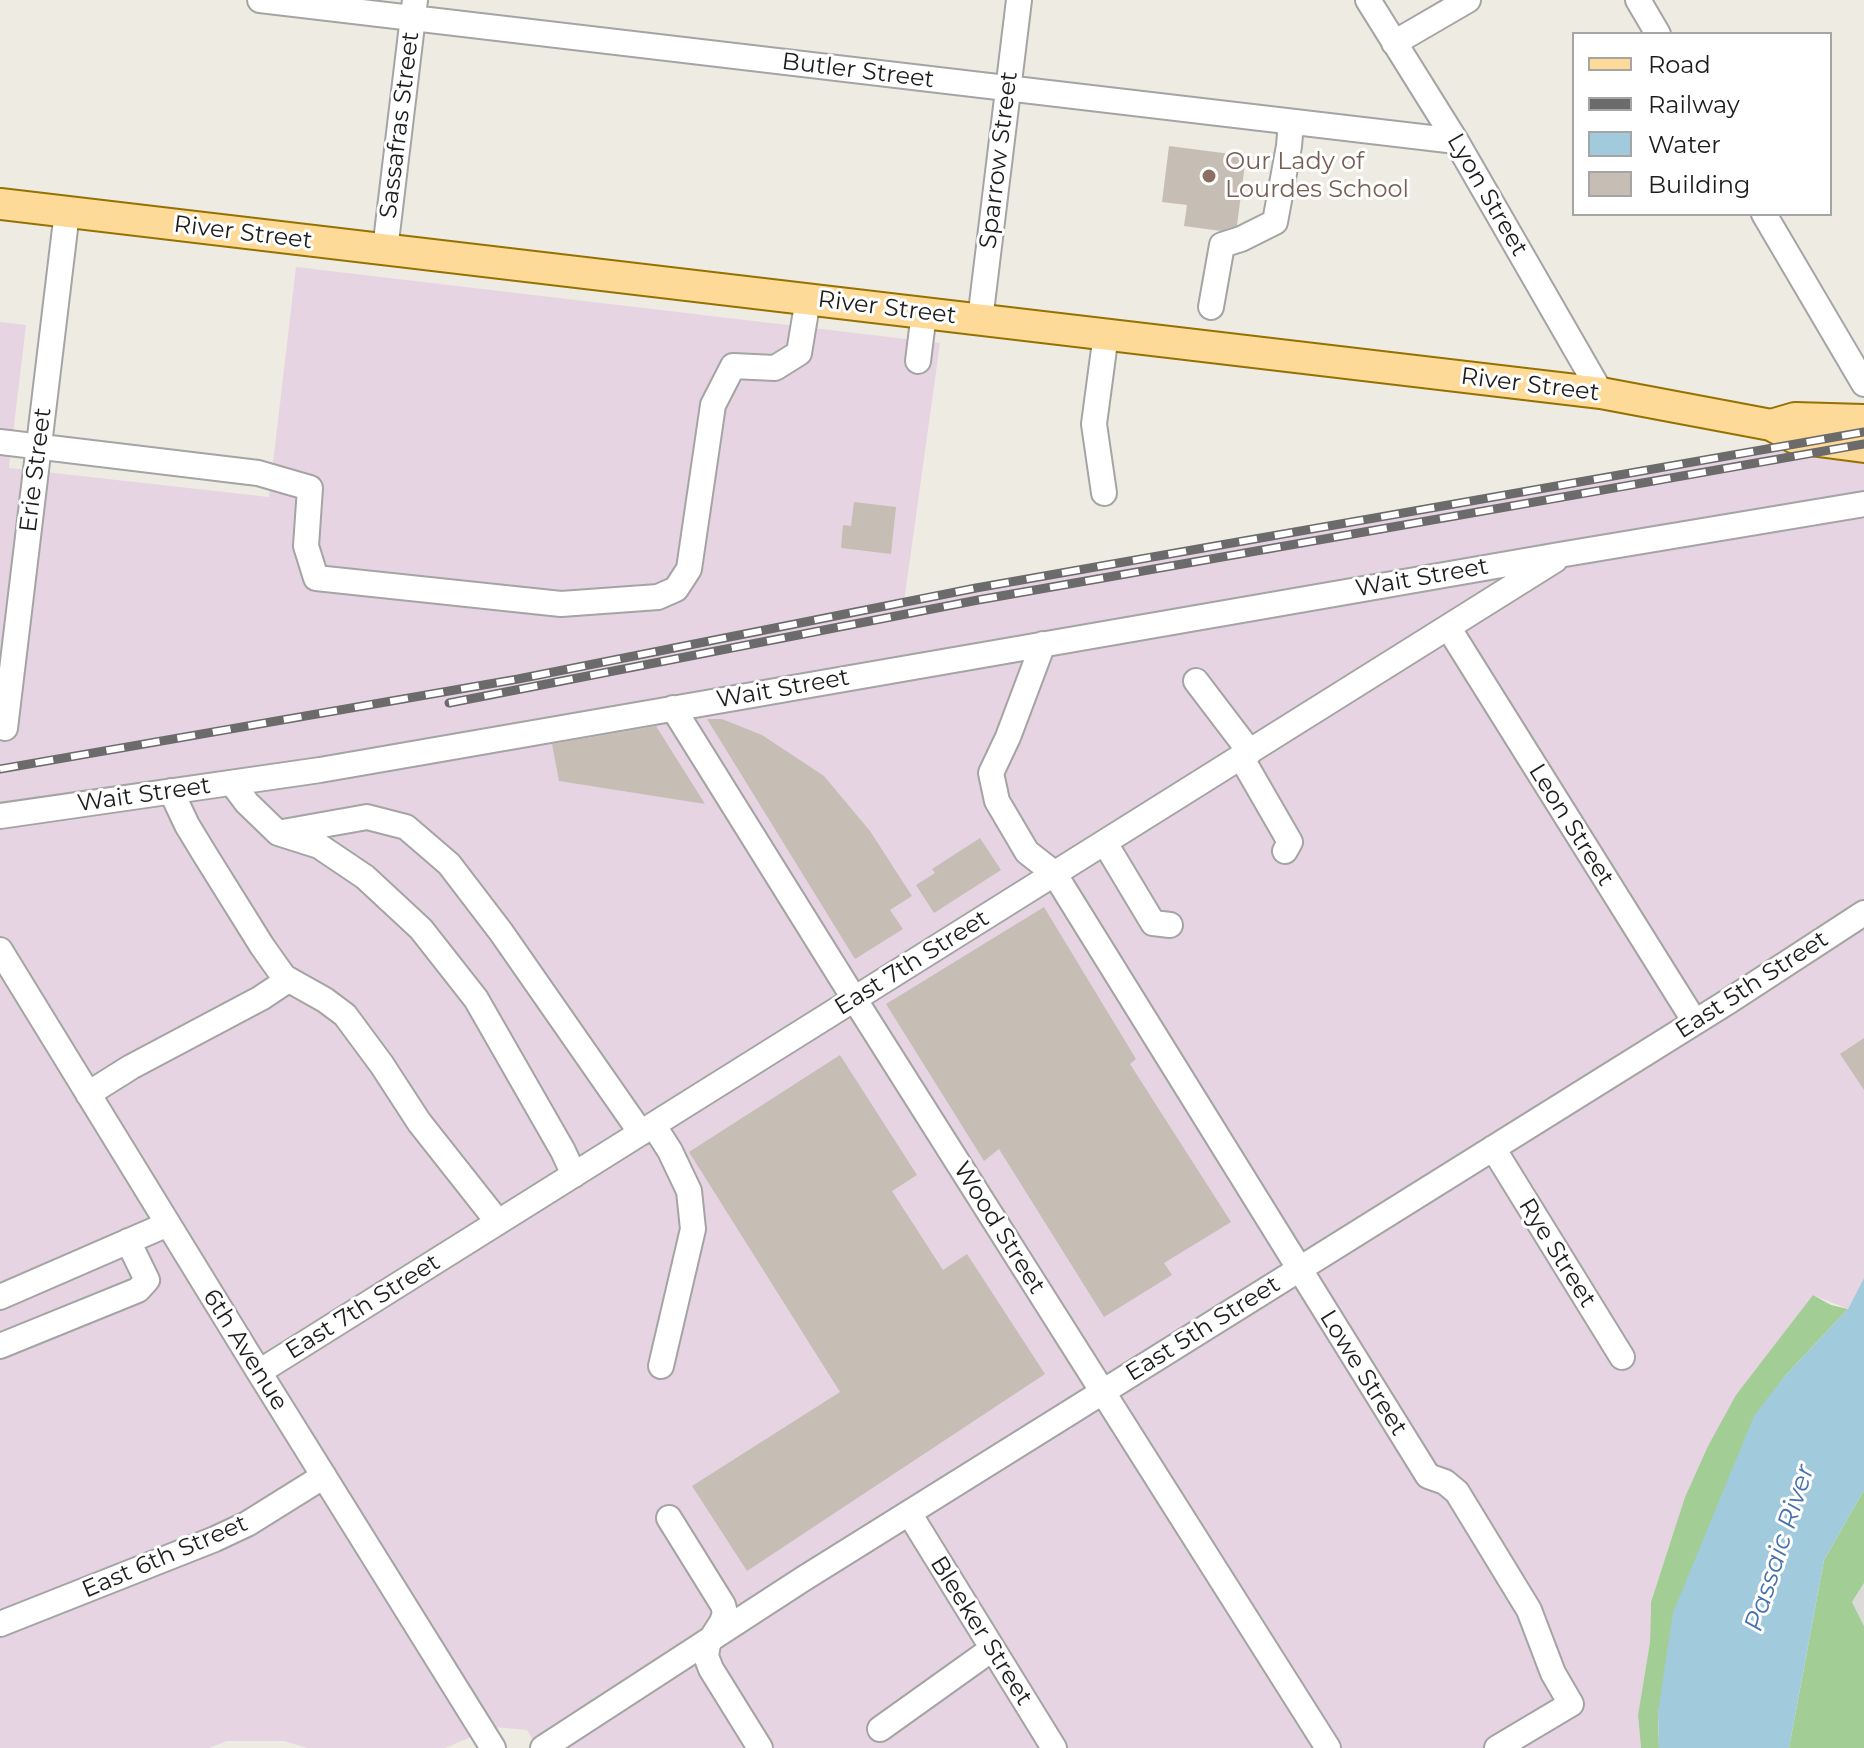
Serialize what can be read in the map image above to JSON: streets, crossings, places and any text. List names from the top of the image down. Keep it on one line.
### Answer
{"streets":{"main road":["River Street"],"street":["Butler Street","Sassafras Street","Sparrow Street","Lyon Street","Erie Street","Wait Street","Leon Street","East 7th Street","East 5th Street","Wood Street","Rye Street","6th Avenue","Lowe Street","East 6th Street","Bleeker Street"]},"crossings":[["Butler Street","Sassafras Street"],["Butler Street","Sparrow Street"],["Butler Street","Lyon Street"],["Sassafras Street","River Street"],["Sparrow Street","River Street"],["Lyon Street","River Street"],["River Street","Erie Street"],["Wait Street","East 7th Street"],["Wait Street","Wood Street"],["Wait Street","Lowe Street"],["Leon Street","East 7th Street"],["Leon Street","East 5th Street"],["East 7th Street","Wood Street"],["East 7th Street","6th Avenue"],["East 7th Street","Lowe Street"],["East 5th Street","Wood Street"],["East 5th Street","Rye Street"],["East 5th Street","Lowe Street"],["East 5th Street","Bleeker Street"],["6th Avenue","East 6th Street"]],"water":["Passaic River"],"places":["Our Lady of Lourdes School"],"legend":["Road","Railway","Water","Building"]}
